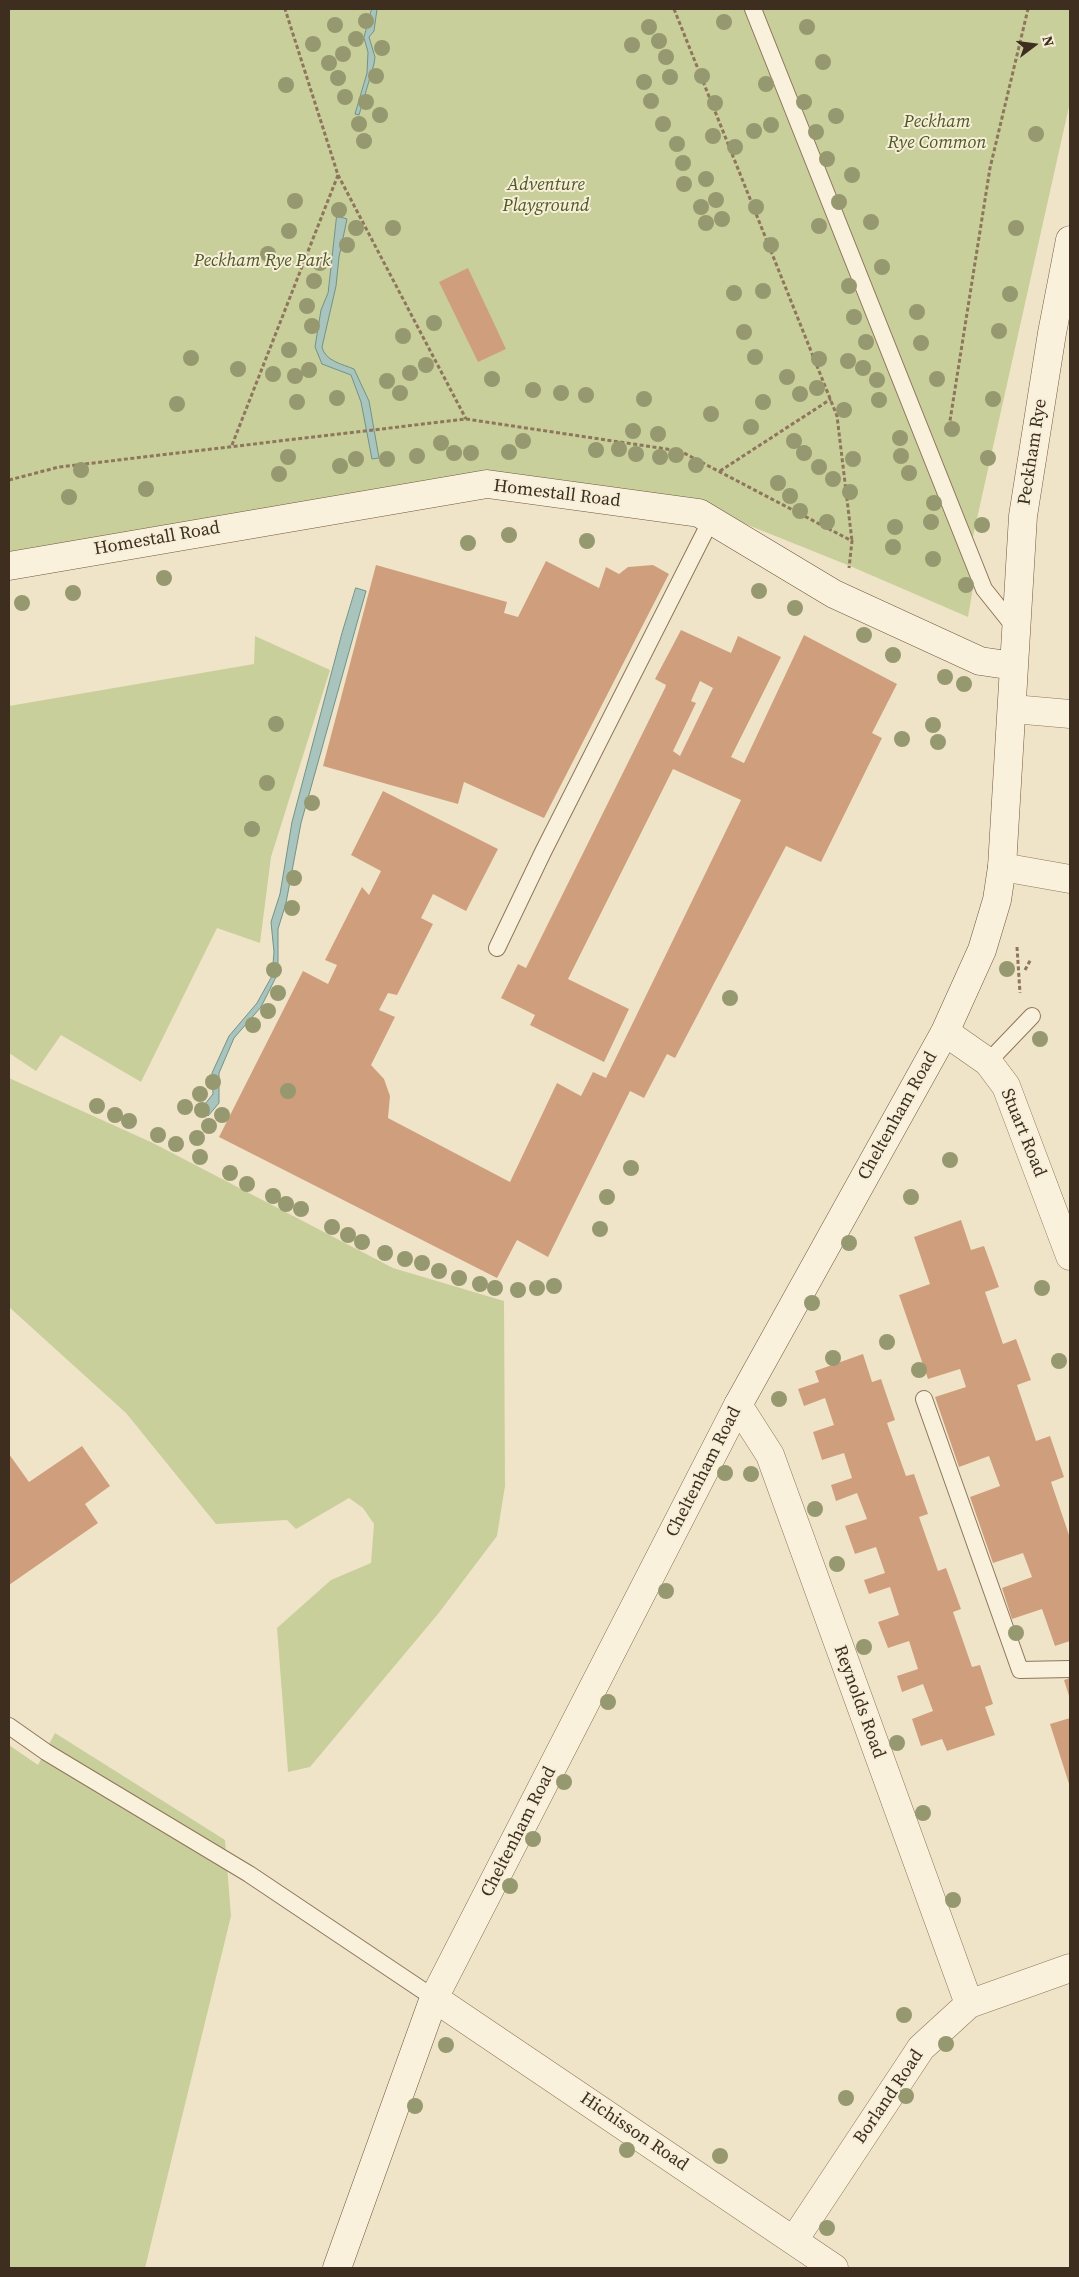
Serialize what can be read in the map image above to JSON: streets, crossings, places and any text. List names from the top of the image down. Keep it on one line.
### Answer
{"streets":{"street":["Peckham Rye","Homestall Road","Cheltenham Road","Stuart Road","Reynolds Road","Borland Road","Hichisson Road"]},"crossings":[["Peckham Rye","Homestall Road"],["Peckham Rye","Cheltenham Road"],["Homestall Road","Cheltenham Road"],["Cheltenham Road","Stuart Road"],["Cheltenham Road","Reynolds Road"],["Cheltenham Road","Hichisson Road"],["Reynolds Road","Borland Road"],["Borland Road","Hichisson Road"]],"parks":["Peckham Rye Common","Adventure Playground","Peckham Rye Park"],"north":"right"}
